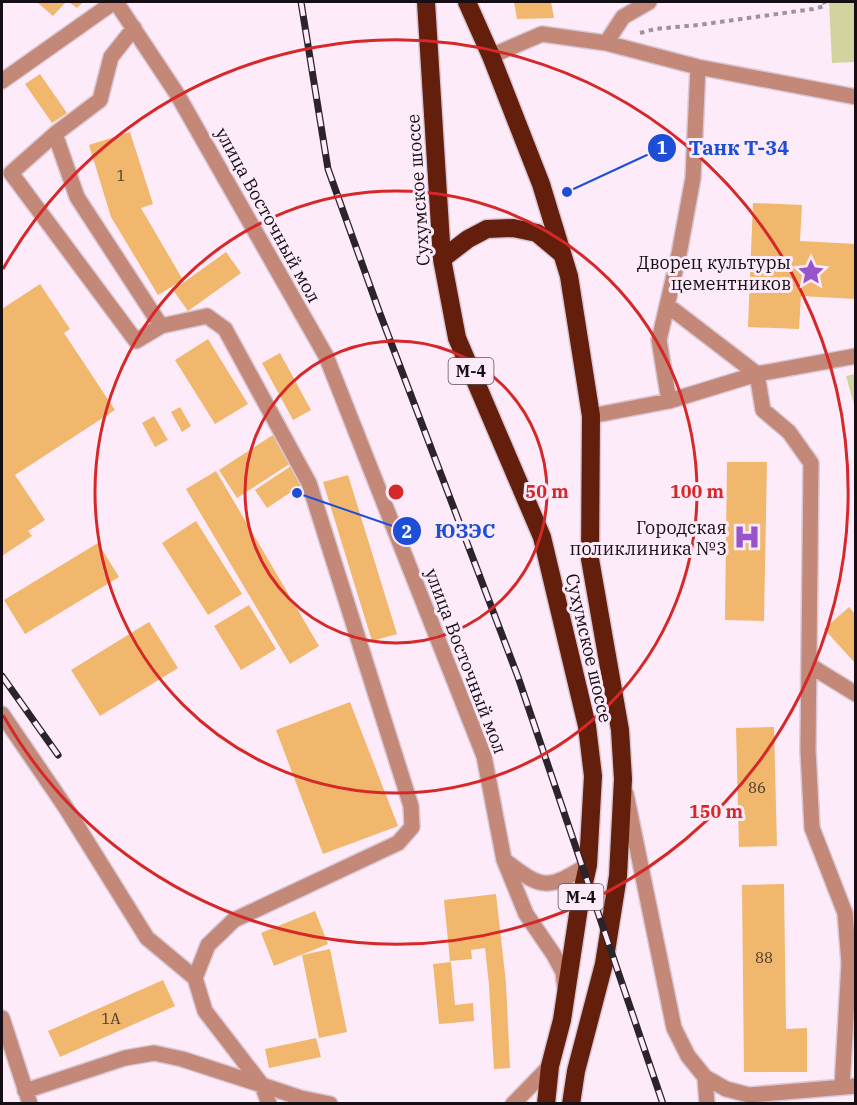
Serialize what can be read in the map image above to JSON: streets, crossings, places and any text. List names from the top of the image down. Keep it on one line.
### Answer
{"streets":{"highway":["Сухумское шоссе","М-4"],"street":["улица Восточный мол"]},"crossings":[["Сухумское шоссе","улица Восточный мол"]],"places":{"other":["Танк Т-34","ЮЗЭС"],"place":["Дворец культуры цементников"],"hospital":["Городская поликлиника №3"]},"house_numbers":["1","86","88","1А"],"rings":["50 m","100 m","150 m"]}
